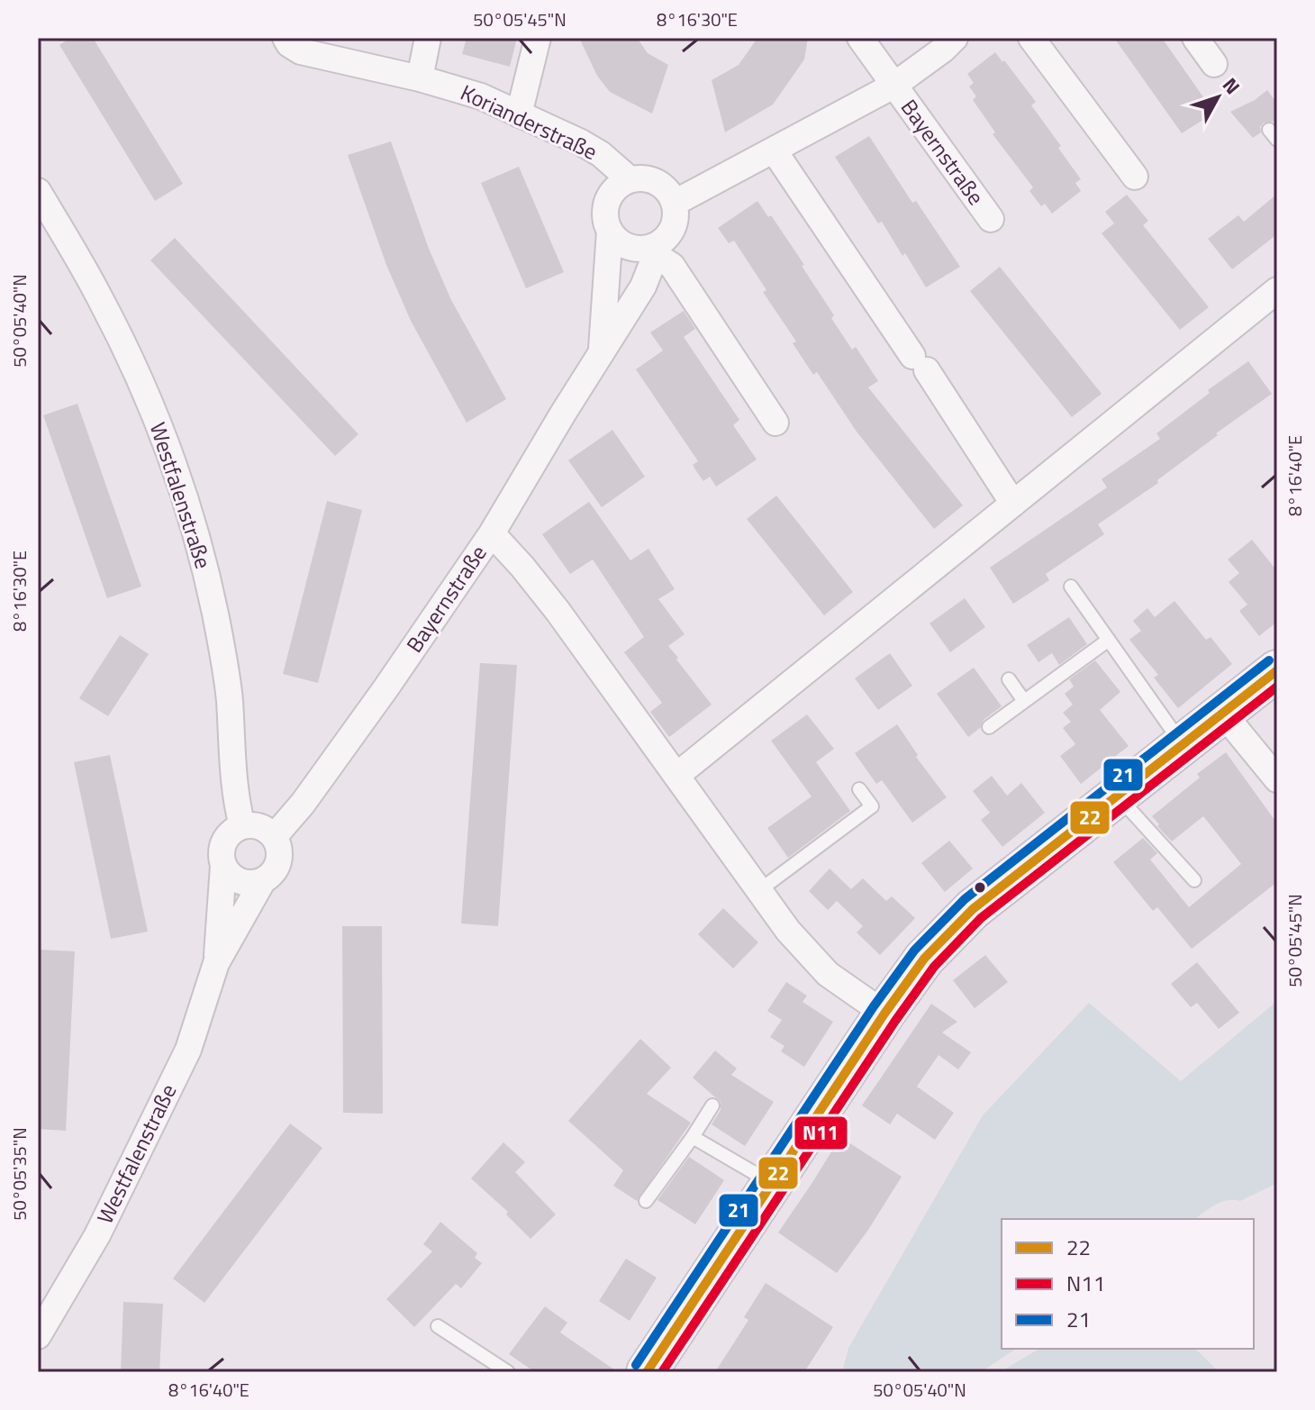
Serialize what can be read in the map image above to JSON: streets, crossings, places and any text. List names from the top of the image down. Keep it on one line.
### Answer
{"streets":{"street":["Korianderstraße","Bayernstraße","Westfalenstraße"]},"crossings":[["Korianderstraße","Bayernstraße"],["Bayernstraße","Westfalenstraße"]],"lines":["transit line 21","transit line 22","transit line N11"],"legend":["22","N11","21"],"north":"top right","coordinates":["50°05'45\"N","8°16'30\"E","50°05'40\"N","8°16'40\"E","50°05'35\"N"]}
